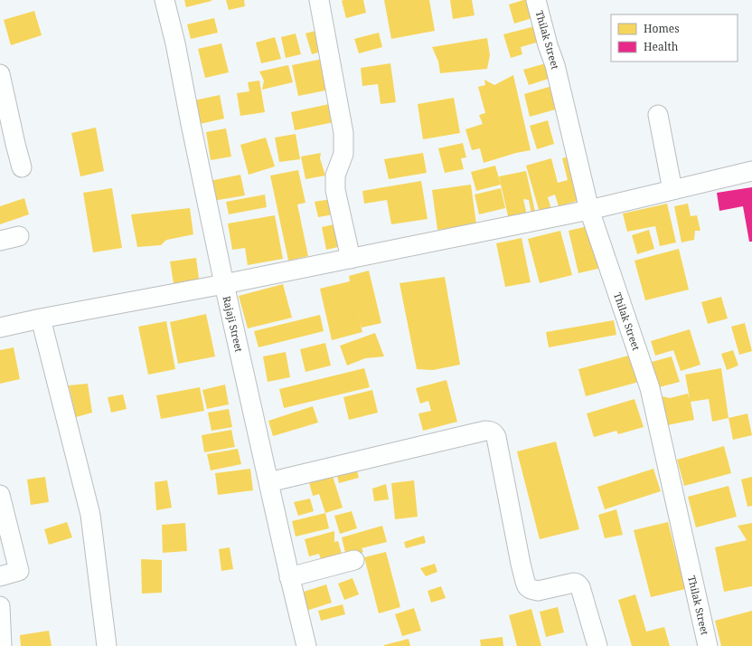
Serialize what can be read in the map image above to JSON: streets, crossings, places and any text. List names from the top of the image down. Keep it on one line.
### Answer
{"streets":{"street":["Thilak Street","Rajaji Street"]},"legend":["Homes","Health"]}
